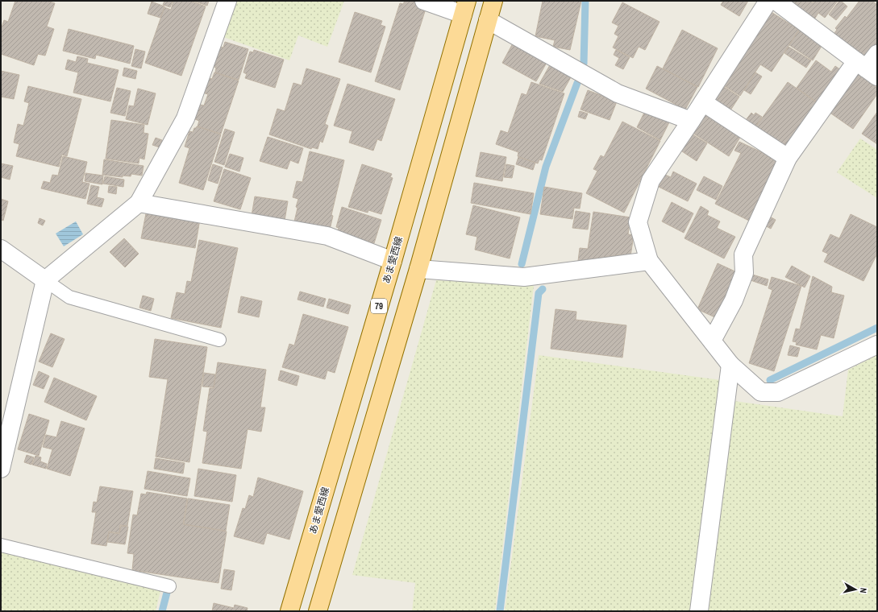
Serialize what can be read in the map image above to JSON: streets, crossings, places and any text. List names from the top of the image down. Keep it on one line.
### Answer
{"streets":{"main road":["あま愛西線","79"]},"north":"right"}
